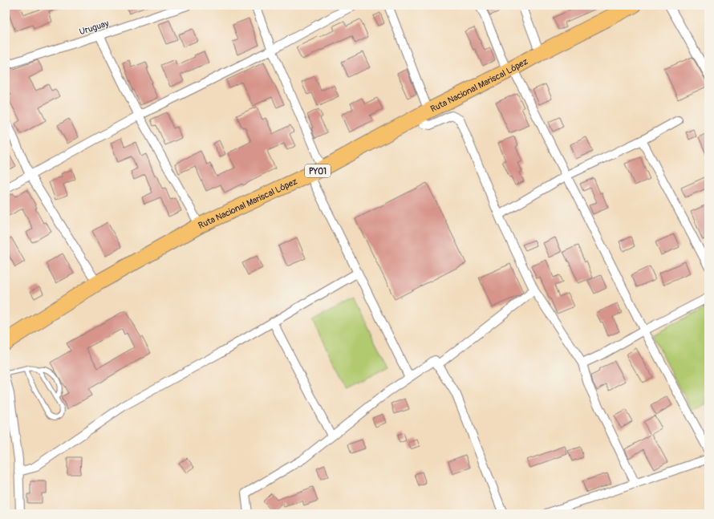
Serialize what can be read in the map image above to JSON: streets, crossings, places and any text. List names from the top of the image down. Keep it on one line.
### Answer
{"streets":{"highway":["Ruta Nacional Mariscal López","PY01"],"street":["Uruguay"]}}
